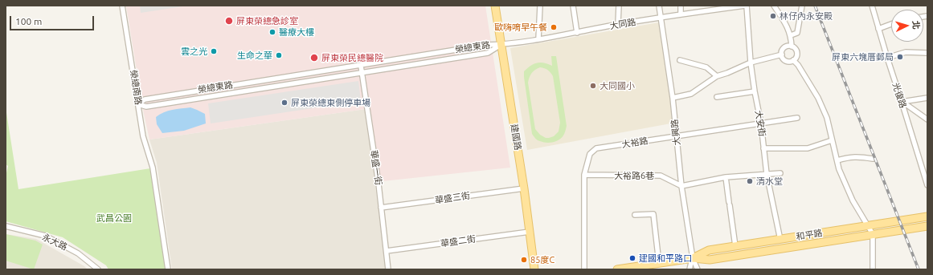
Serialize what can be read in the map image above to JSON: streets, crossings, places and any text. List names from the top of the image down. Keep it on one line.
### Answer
{"streets":{"main road":["建國路","和平路"],"street":["大同路","榮總東路","榮總南路","光復路","大安街","大興路","大裕路","華盛一街","大裕路6巷","華盛三街","華盛二街","永大路"]},"crossings":[["大同路","榮總東路"],["大同路","大安街"],["大同路","大興路"],["大同路","建國路"],["榮總東路","榮總南路"],["榮總東路","建國路"],["榮總東路","華盛一街"],["大安街","大裕路"],["大安街","和平路"],["大興路","大裕路"],["大興路","大裕路6巷"],["大興路","和平路"],["建國路","華盛三街"],["建國路","華盛二街"],["大裕路","大裕路6巷"],["華盛一街","華盛三街"],["華盛一街","華盛二街"]],"parks":["武昌公園"],"places":["林仔內永安殿","屏東榮總急診室","歐嗨唷早午餐","醫療大樓","雲之光","生命之華","屏東六塊厝郵局","屏東榮民總醫院","大同國小","屏東榮總東側停車場","清水堂","建國和平路口","85度C"],"scale_bar":"100 m","north":"right"}
